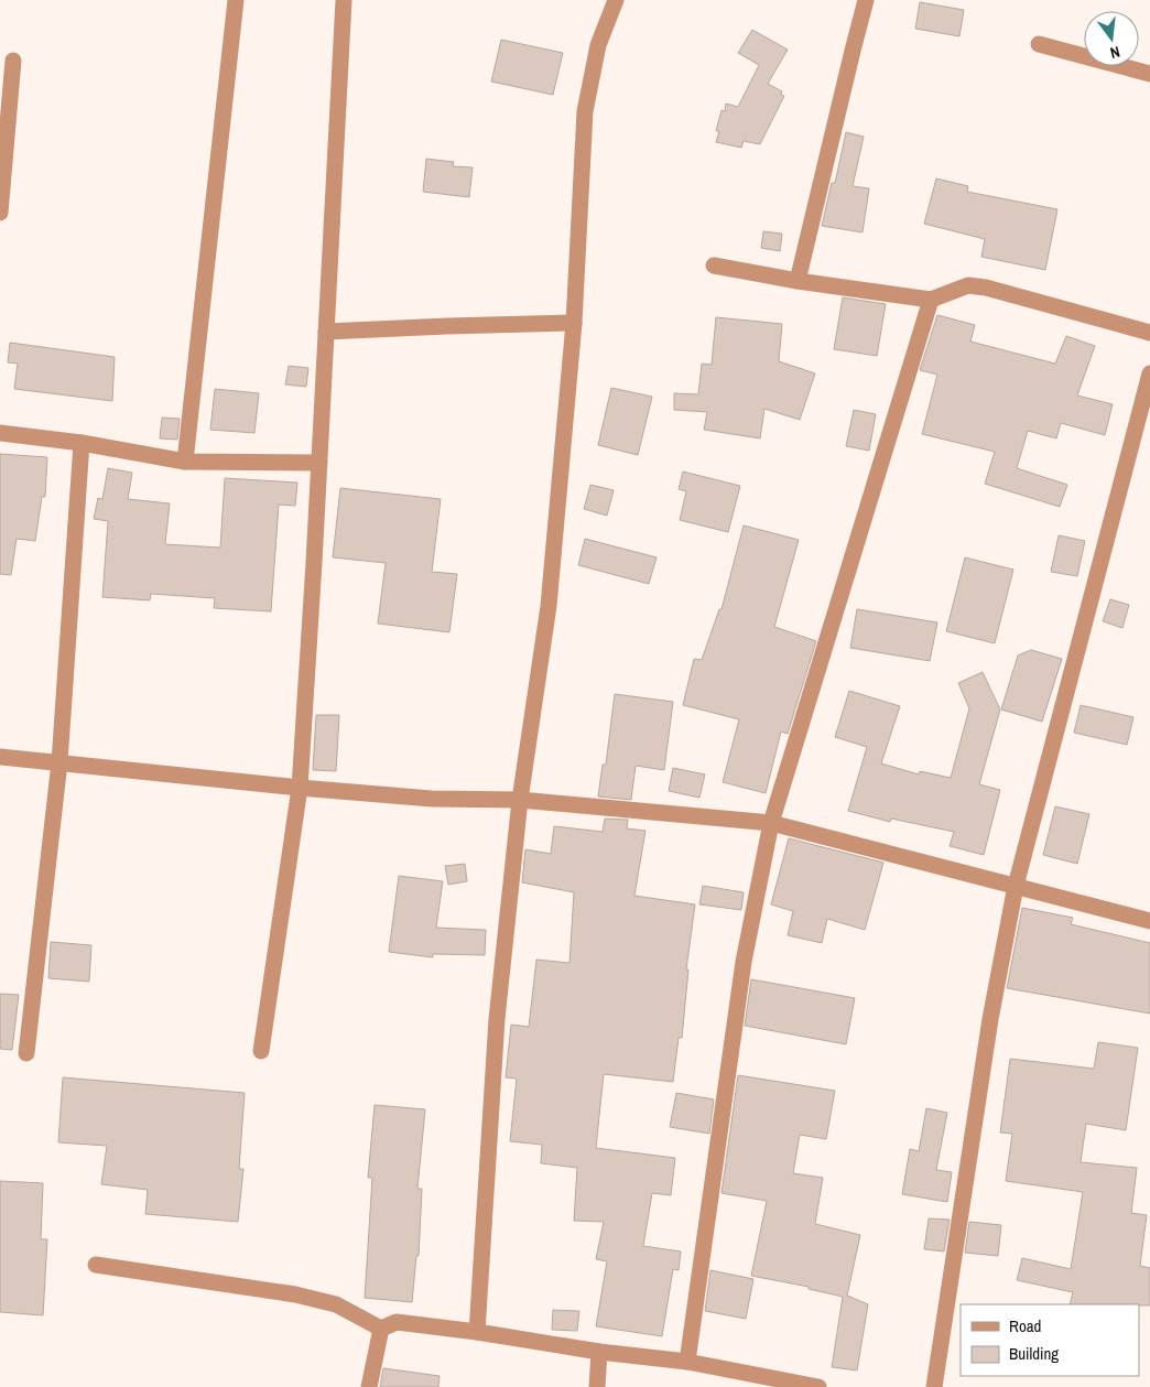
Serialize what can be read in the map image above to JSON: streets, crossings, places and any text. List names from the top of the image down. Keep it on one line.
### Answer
{"legend":["Road","Building"],"north":"bottom"}
